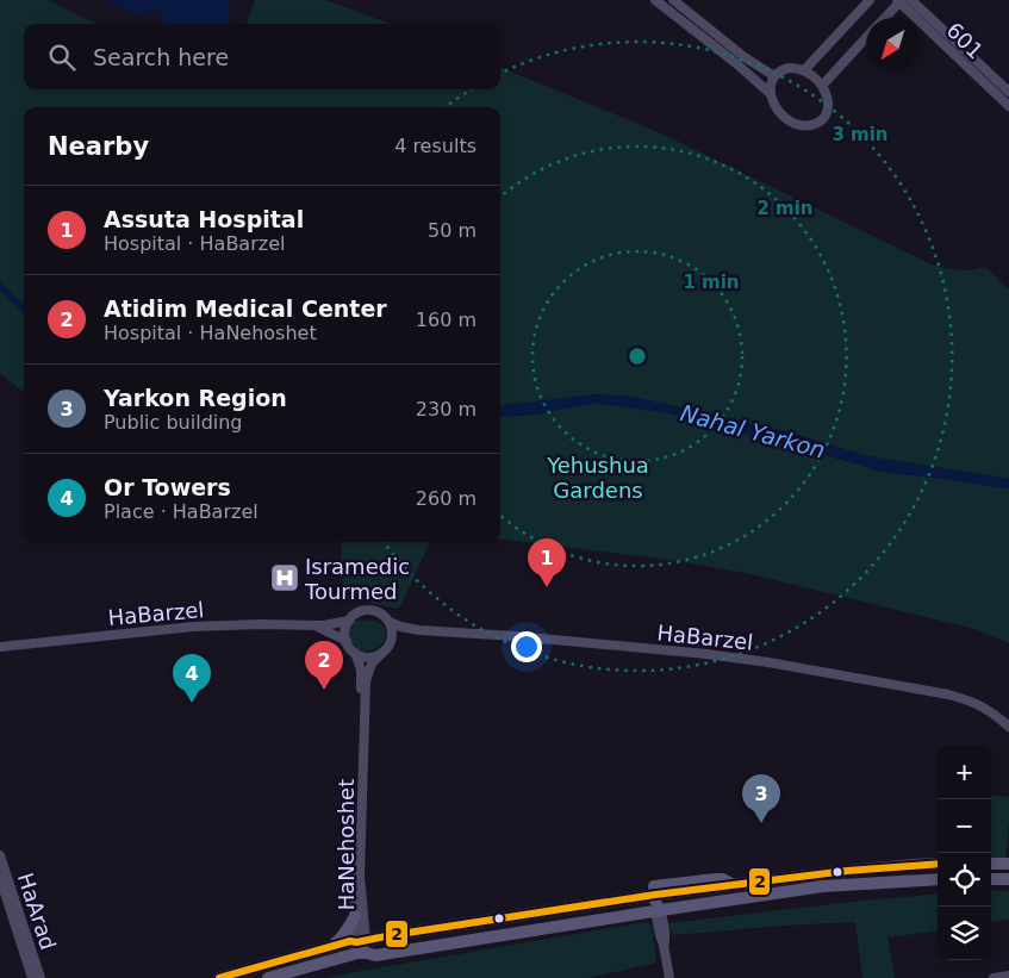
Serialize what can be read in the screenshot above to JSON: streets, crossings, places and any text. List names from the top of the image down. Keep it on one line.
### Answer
{"streets":{"street":["601","HaBarzel","HaNehoshet","HaArad"]},"crossings":[["HaBarzel","HaNehoshet"]],"water":["Nahal Yarkon"],"parks":["Yehushua Gardens"],"places":{"hospital":["Isramedic Tourmed"]},"lines":["transit line 2"],"north":"bottom left","page":{"search":"Search here","heading":["Nearby","4 results"],"list":[{"mark":"1","name":"Assuta Hospital","note":"Hospital · HaBarzel","value":"50 m"},{"mark":"2","name":"Atidim Medical Center","note":"Hospital · HaNehoshet","value":"160 m"},{"mark":"3","name":"Yarkon Region","note":"Public building","value":"230 m"},{"mark":"4","name":"Or Towers","note":"Place · HaBarzel","value":"260 m"}],"pins":["1","2","4","3"],"map_buttons":["+","−"]},"rings":["3 min","2 min","1 min"]}
